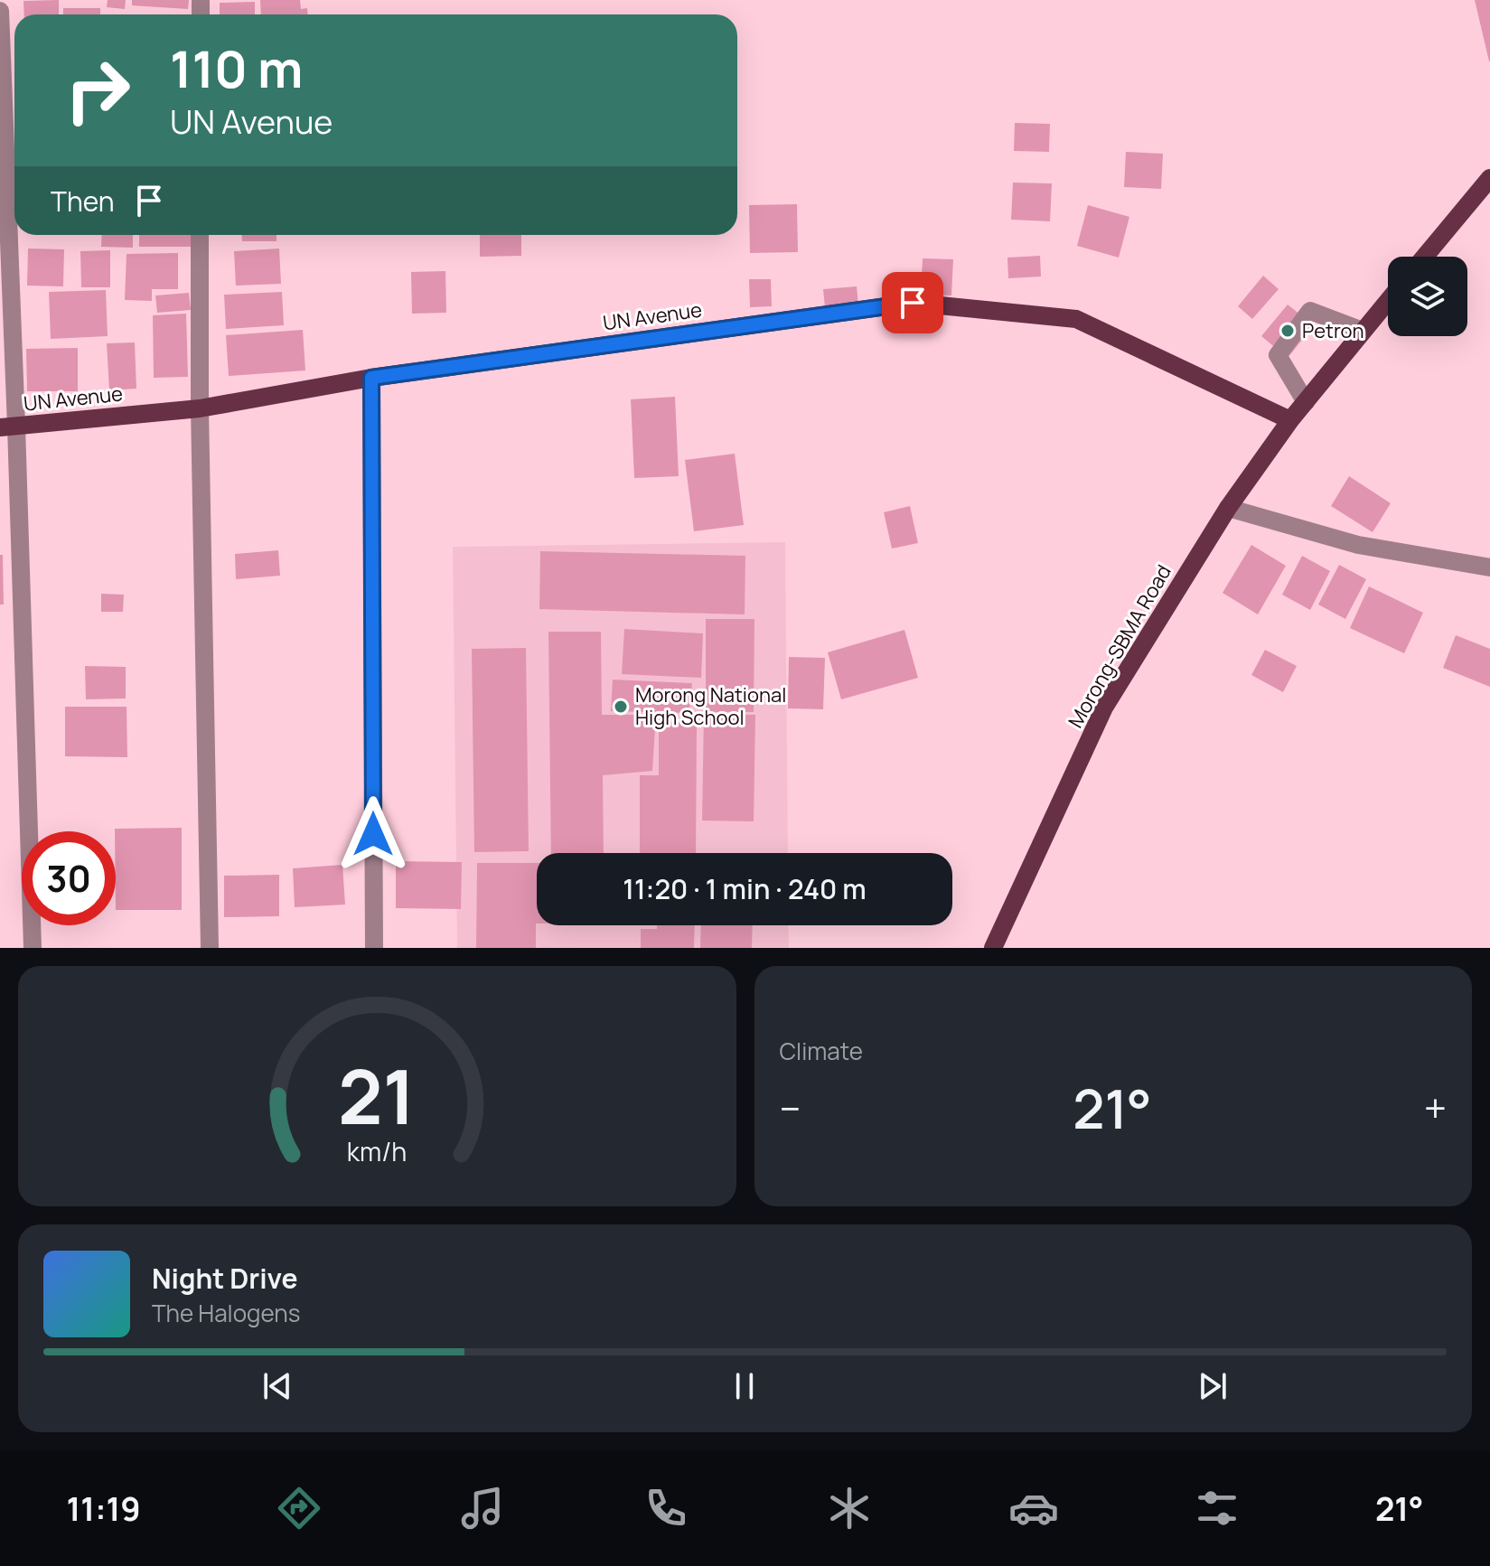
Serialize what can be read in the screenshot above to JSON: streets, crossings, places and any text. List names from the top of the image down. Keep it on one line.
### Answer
{"streets":{"main road":["UN Avenue","Morong-SBMA Road"]},"crossings":[["UN Avenue","Morong-SBMA Road"]],"places":["Petron","Morong National High School"],"page":{"turn":["110 m","UN Avenue"],"then":"Then","limit":"30","trip":"11:20 · 1 min · 240 m","tile":"Climate","heat":["−","21°","+"],"song":["Night Drive","The Halogens"],"tabs":["11:19","21°"],"gauge":["21","km/h"]}}
